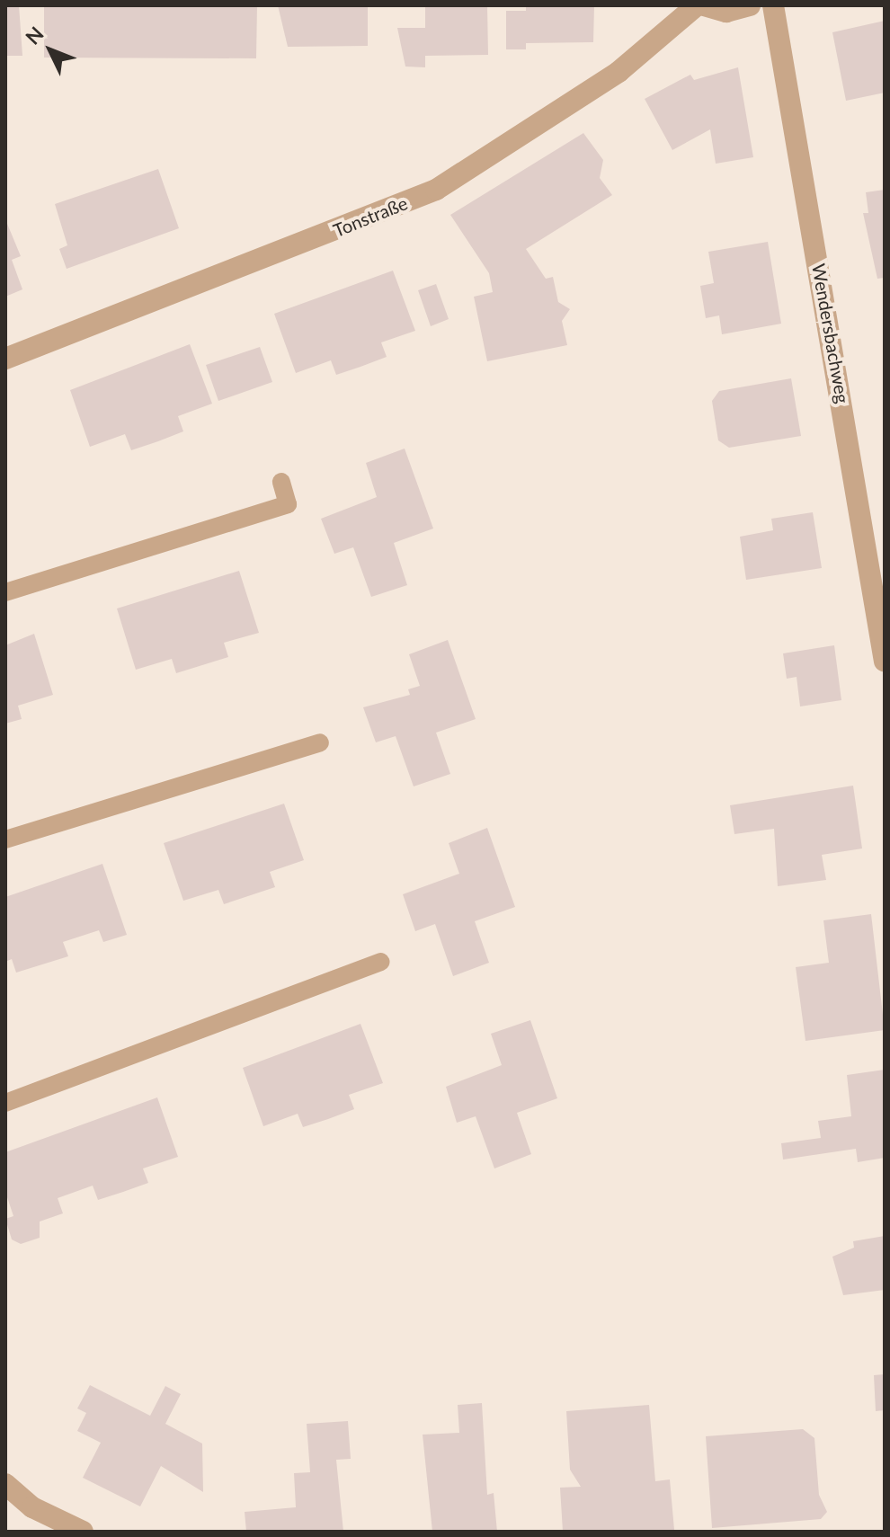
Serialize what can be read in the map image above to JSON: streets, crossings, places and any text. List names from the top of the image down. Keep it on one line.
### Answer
{"streets":{"street":["Tonstraße","Wendersbachweg"]},"north":"top left"}
